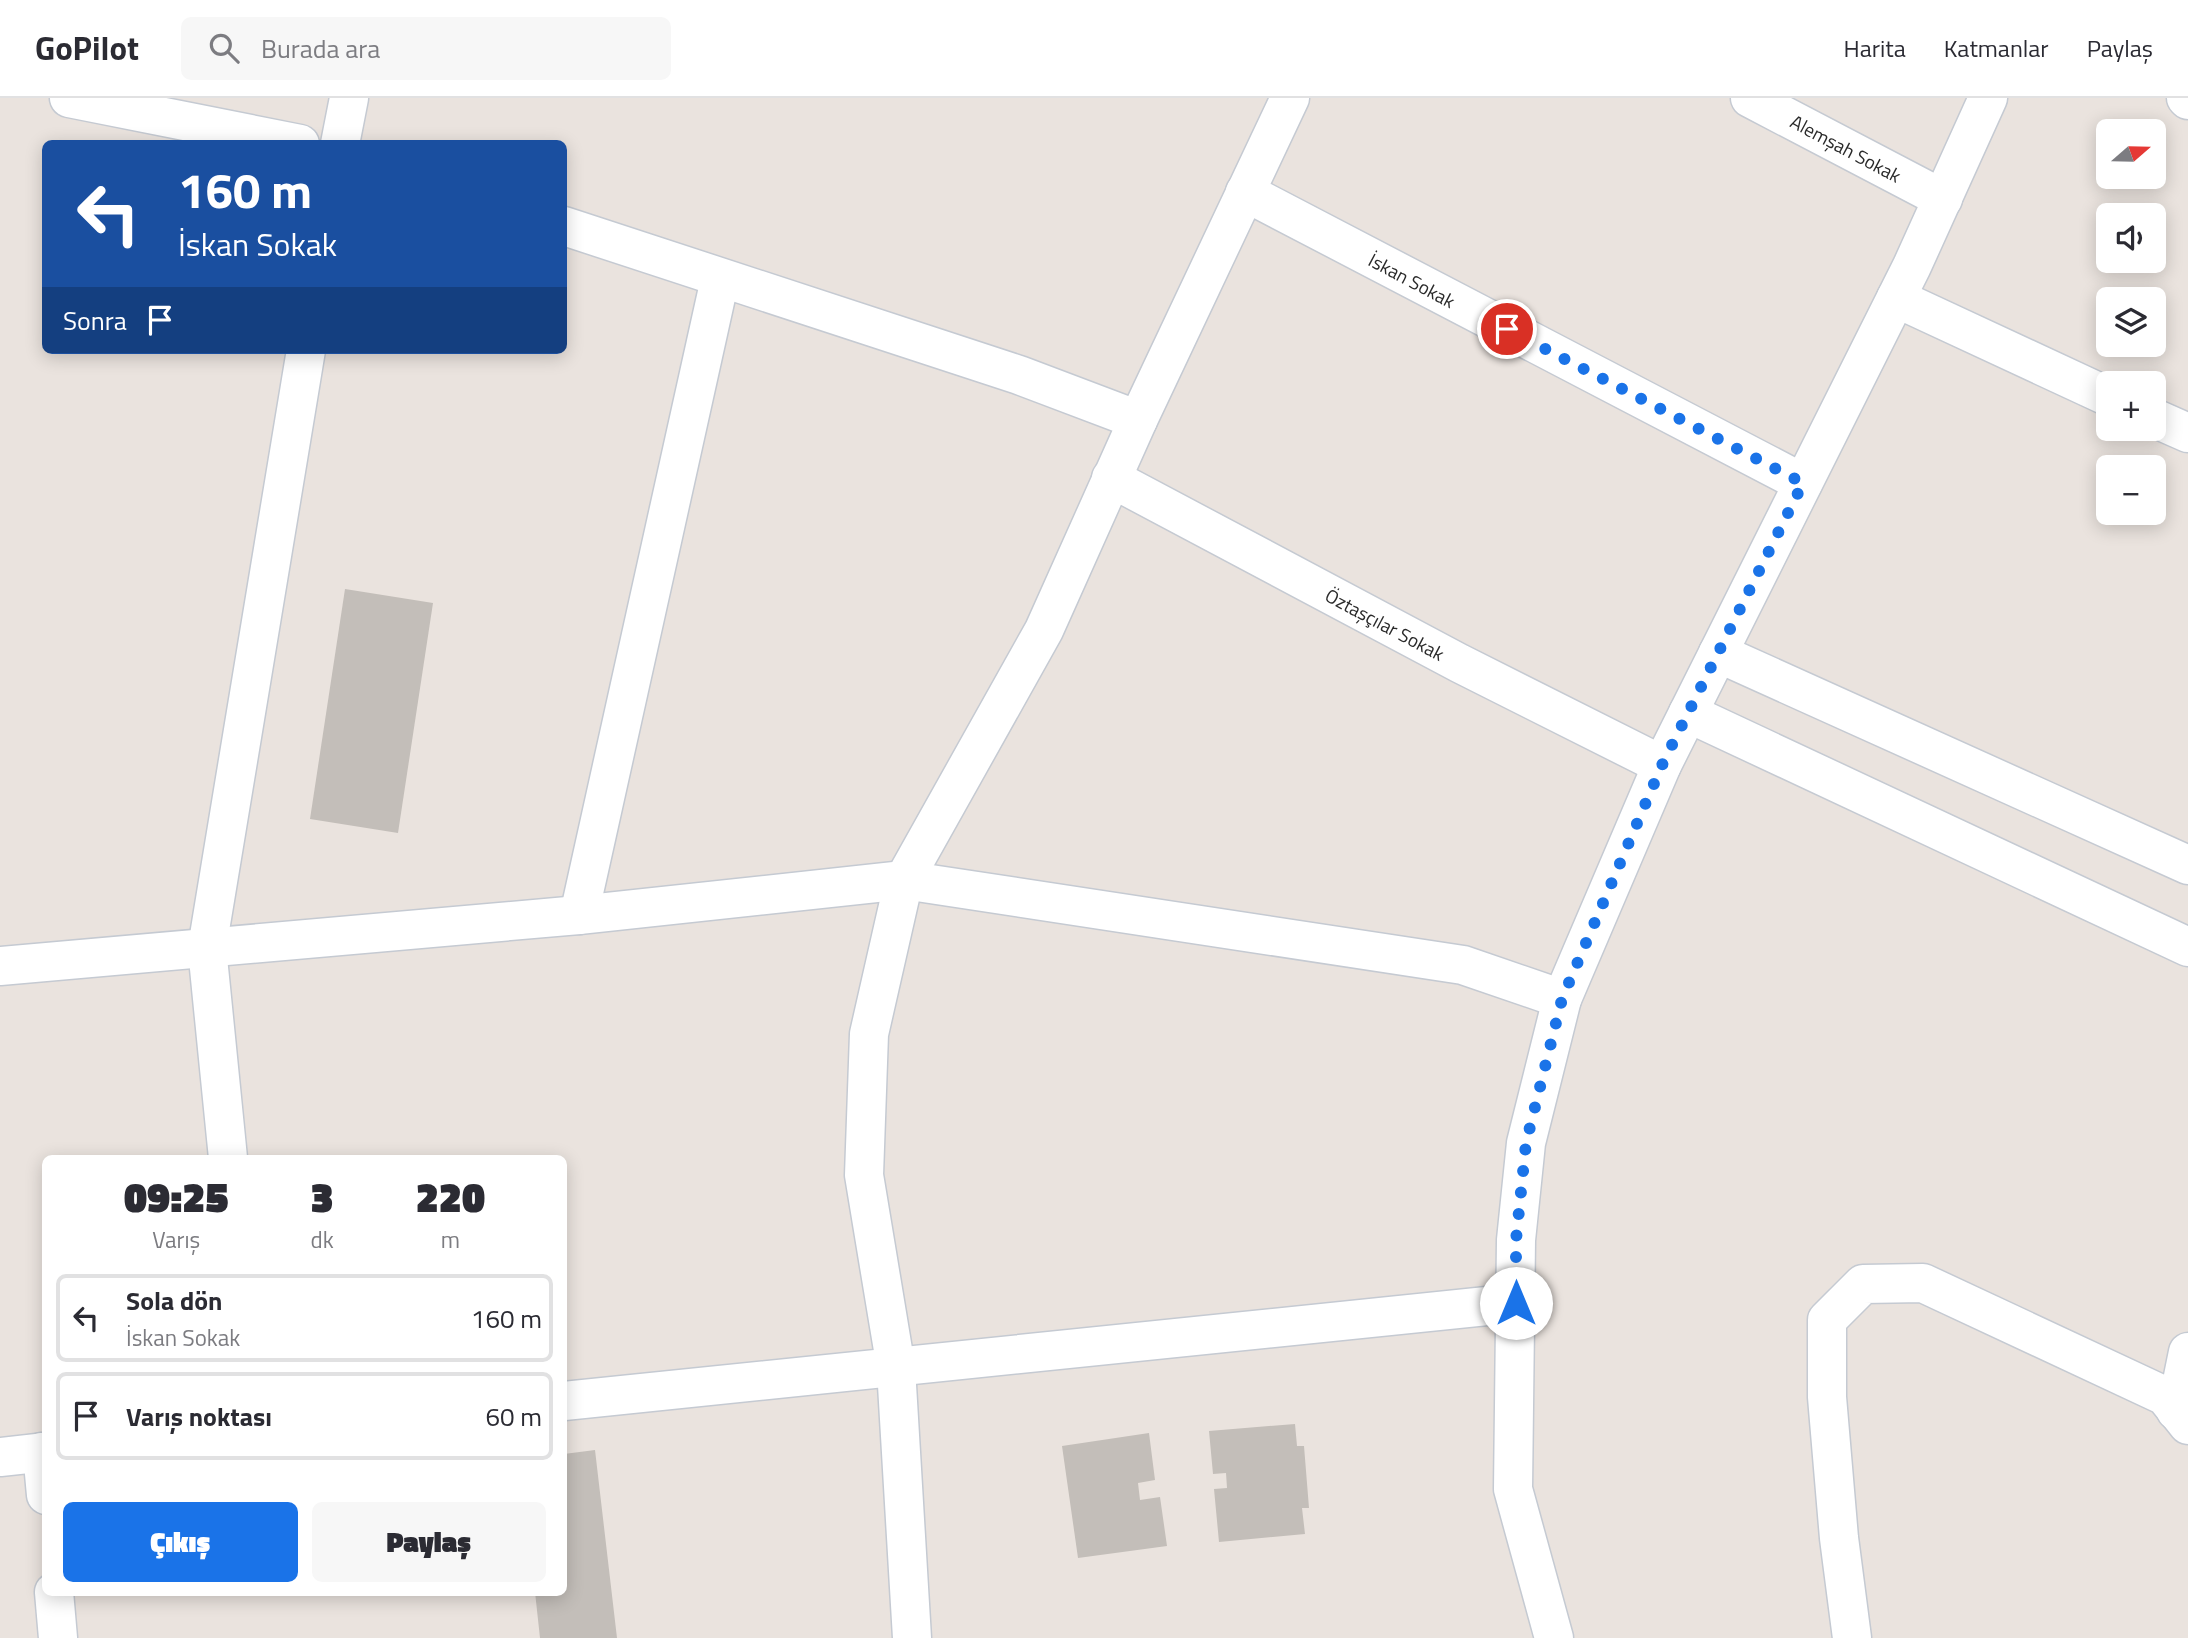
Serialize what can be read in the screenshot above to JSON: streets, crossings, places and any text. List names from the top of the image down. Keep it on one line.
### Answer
{"streets":{"street":["Alemşah Sokak","İskan Sokak","Öztaşçılar Sokak"]},"north":"right","page":{"header":"GoPilot","search":"Burada ara","nav":["Harita","Katmanlar","Paylaş"],"map_buttons":["+","−"],"turn":["160 m","İskan Sokak"],"then":"Sonra","eta":["09:25","Varış","3","dk","220","m"],"list":[{"name":"Sola dön","note":"İskan Sokak","value":"160 m"},{"name":"Varış noktası","value":"60 m"}],"buttons":["Çıkış","Paylaş"]}}
